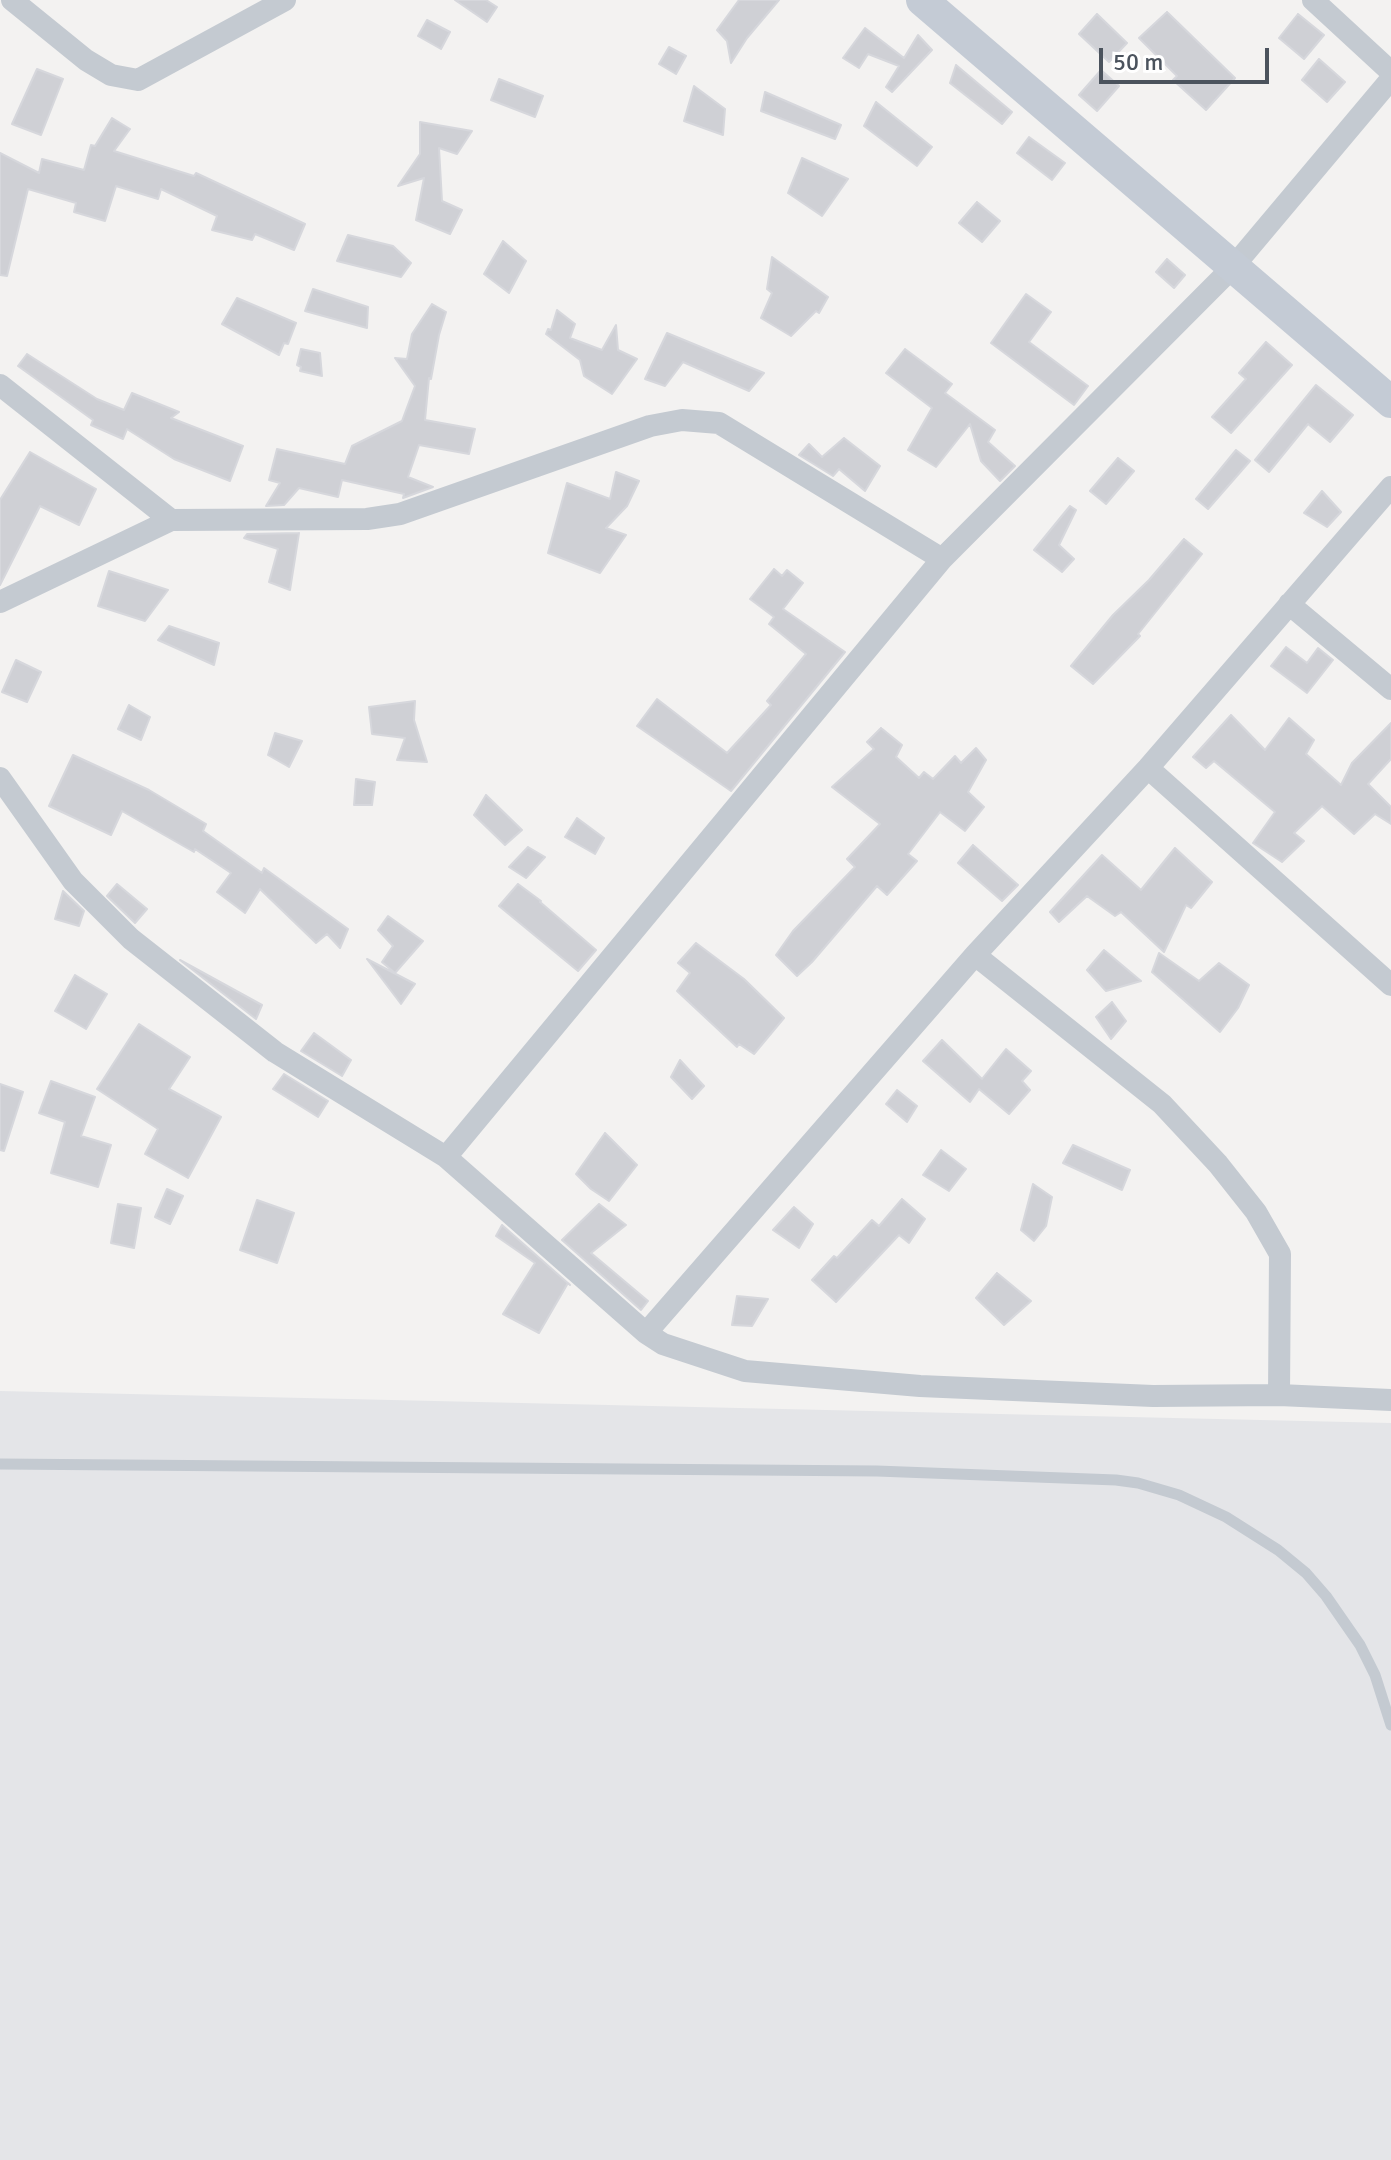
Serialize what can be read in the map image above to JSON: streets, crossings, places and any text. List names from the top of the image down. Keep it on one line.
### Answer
{"scale_bar":"50 m"}
